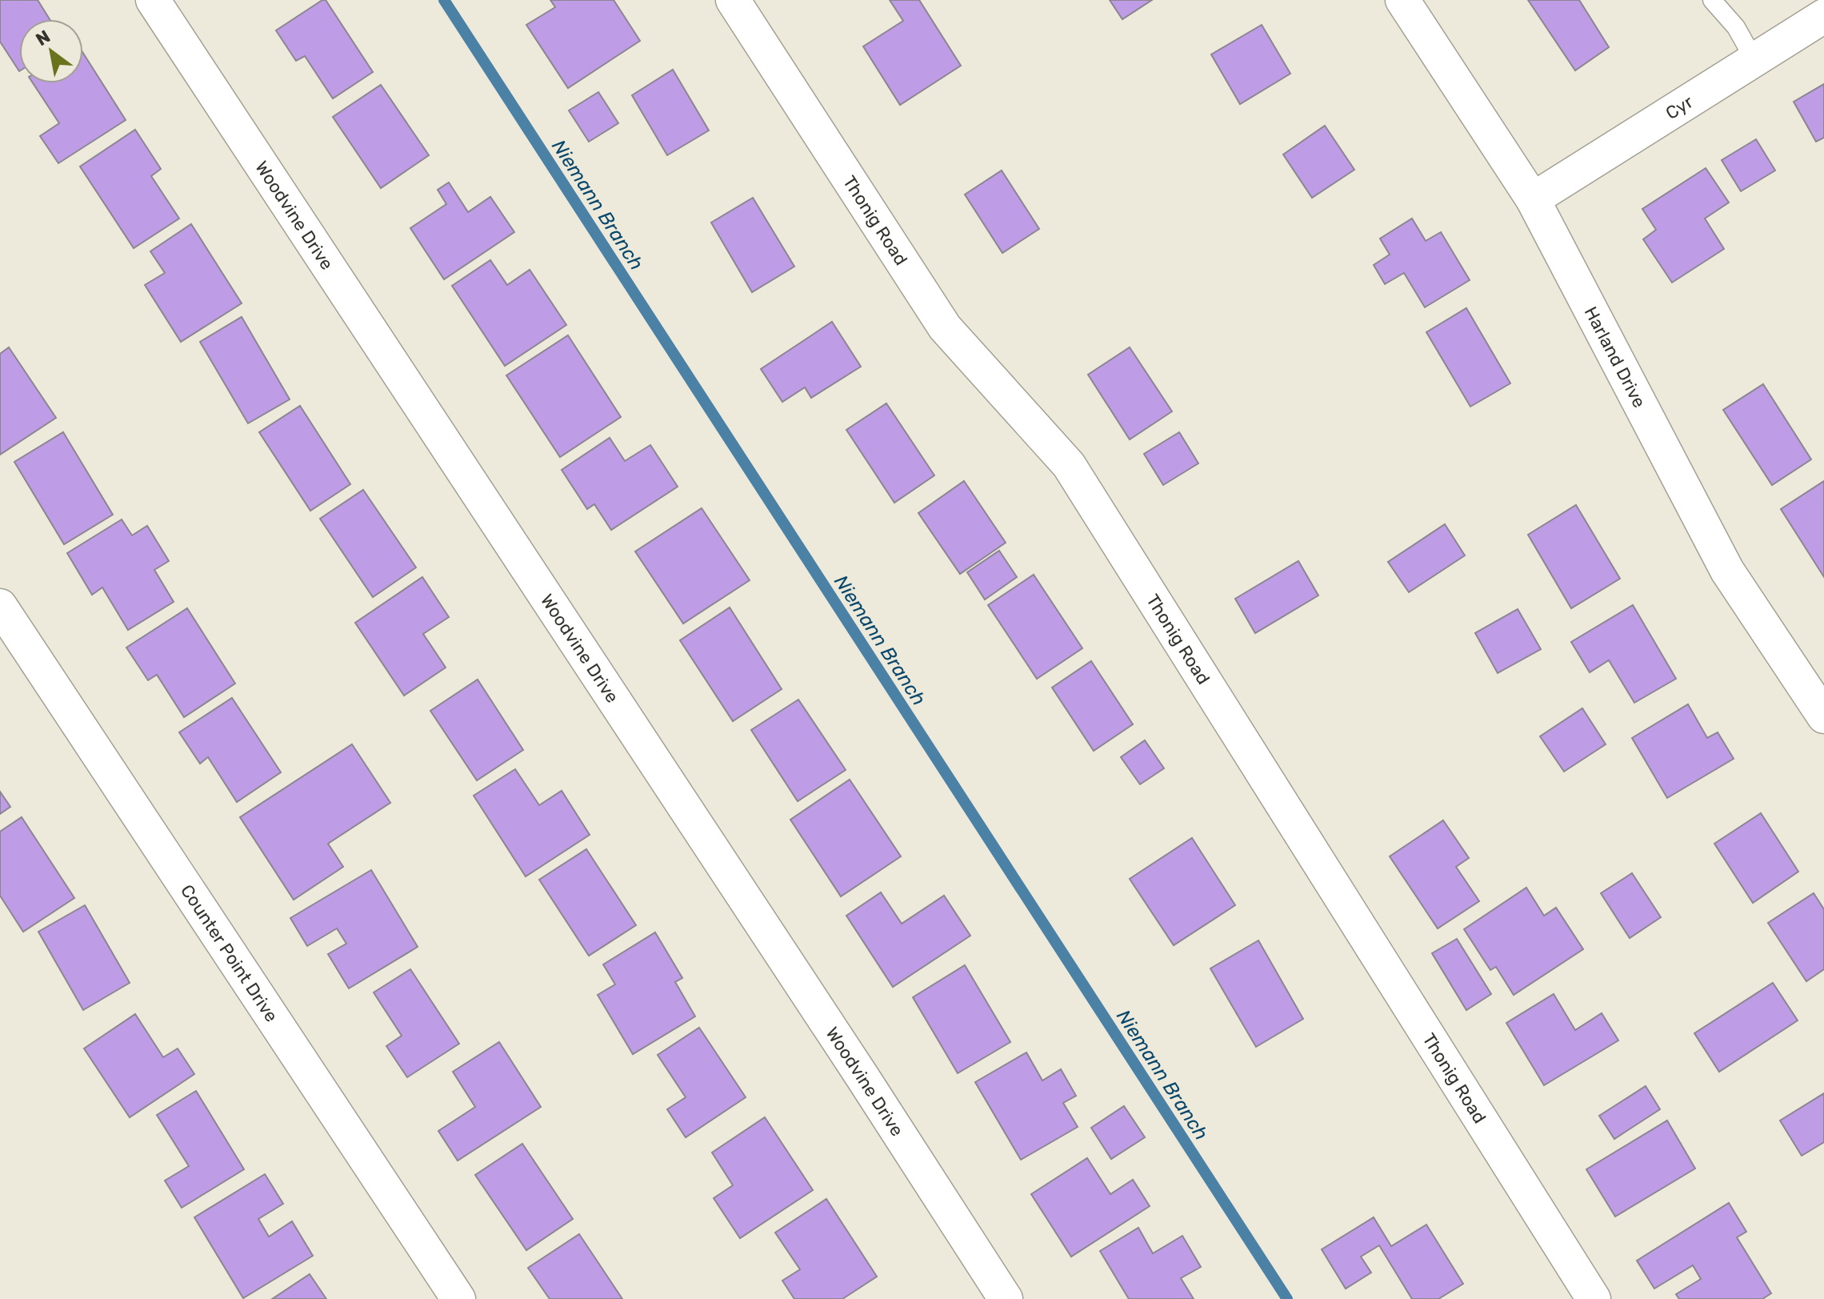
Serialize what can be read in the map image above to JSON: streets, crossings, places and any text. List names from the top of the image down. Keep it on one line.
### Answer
{"streets":{"street":["Cyr","Woodvine Drive","Thonig Road","Harland Drive","Counter Point Drive"]},"crossings":[["Cyr","Harland Drive"]],"water":["Niemann Branch"],"north":"top left"}
